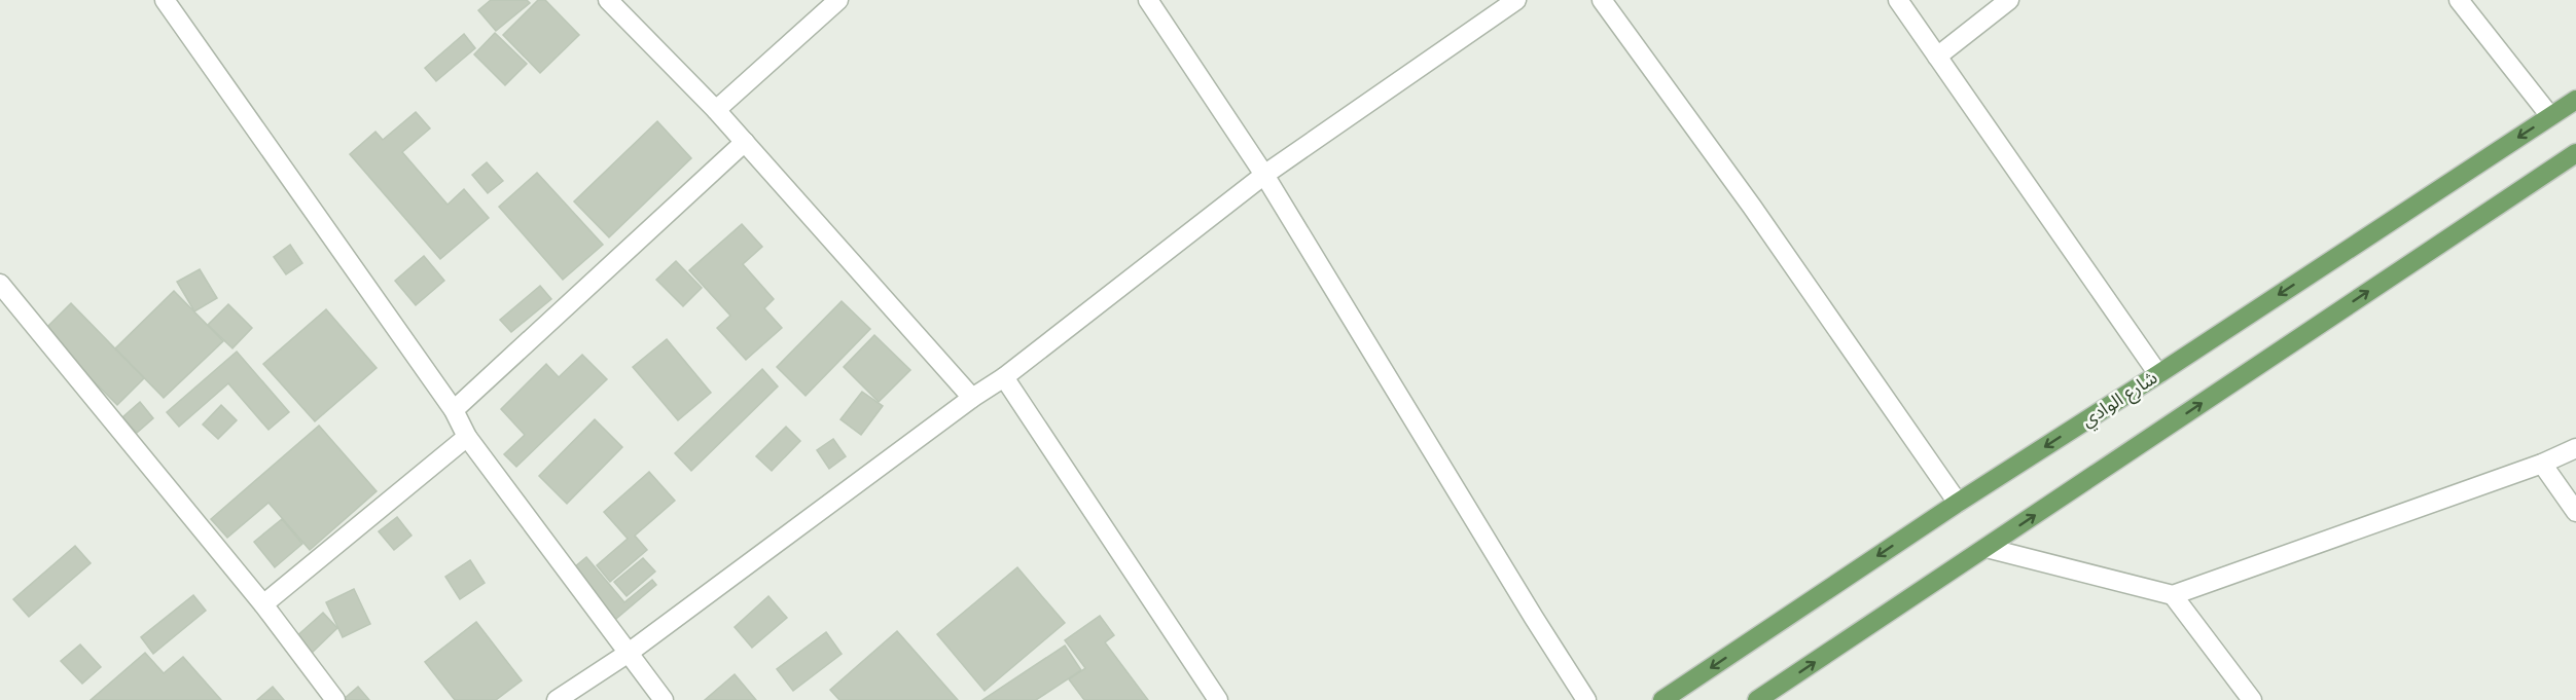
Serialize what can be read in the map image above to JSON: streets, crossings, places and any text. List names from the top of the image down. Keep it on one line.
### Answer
{"streets":{"main road":["شارع الوادي"]}}
